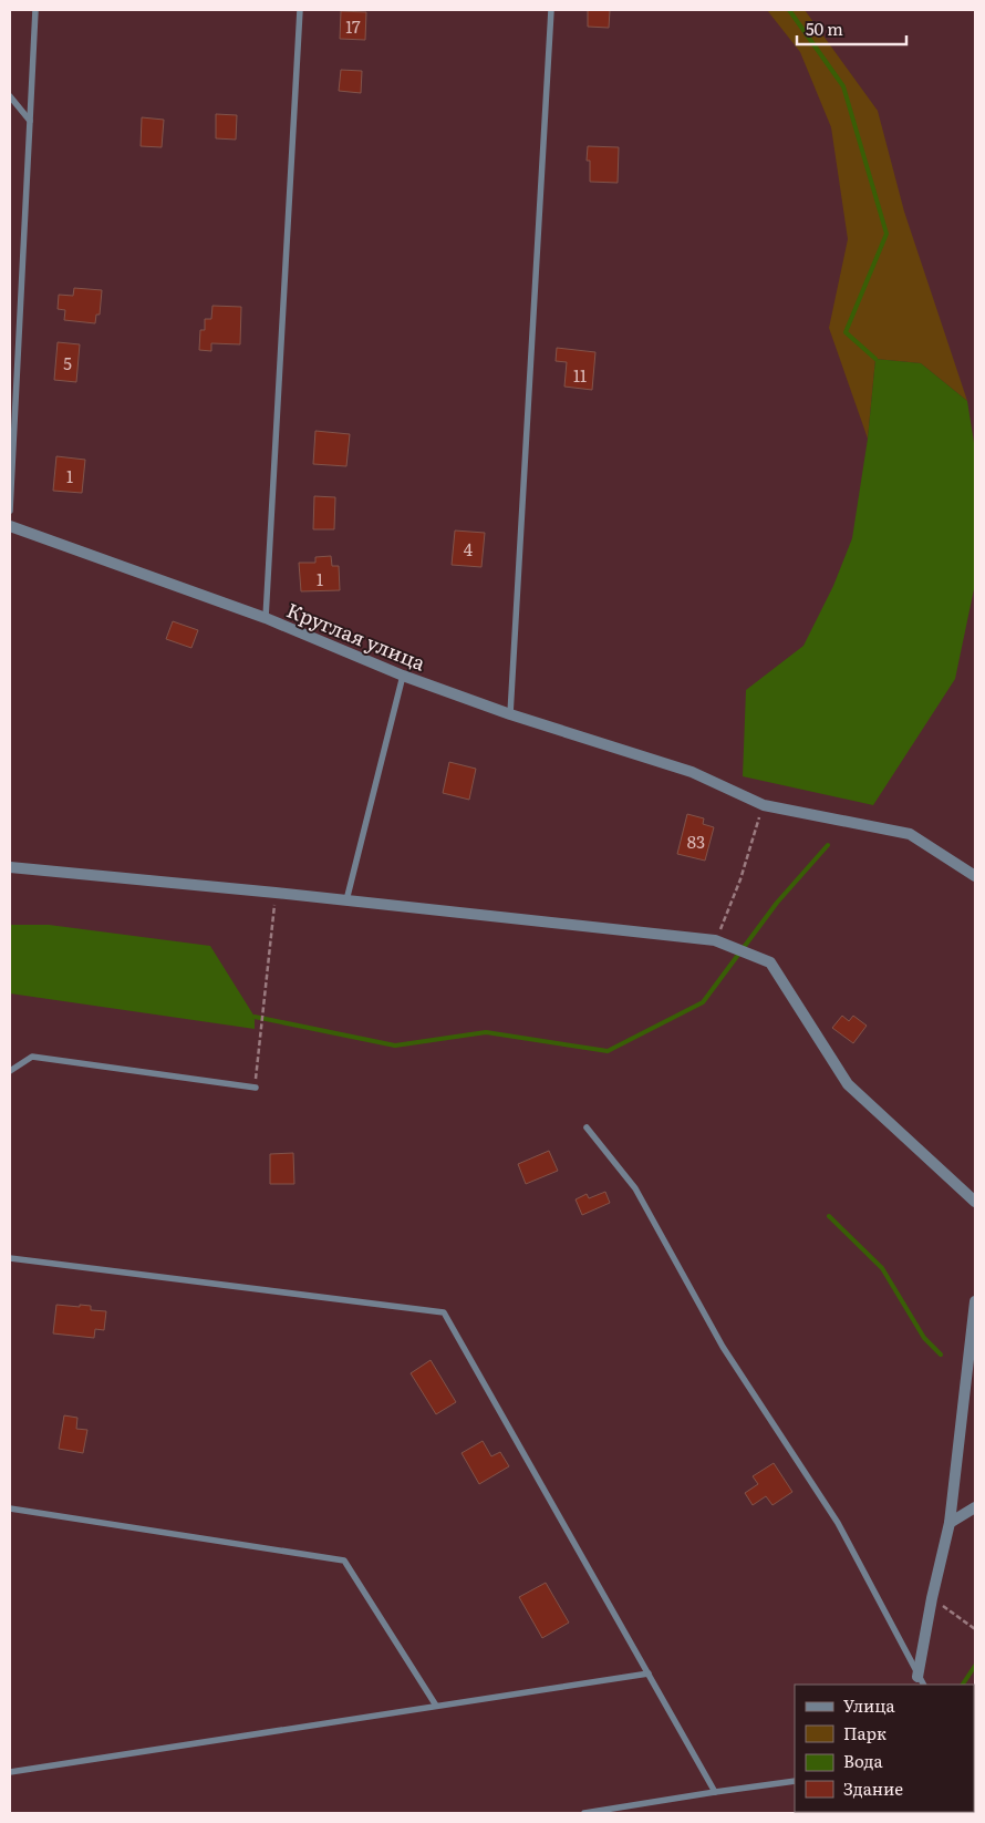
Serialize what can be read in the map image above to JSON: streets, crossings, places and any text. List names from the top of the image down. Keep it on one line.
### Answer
{"streets":{"street":["Круглая улица"]},"house_numbers":["17","5","11","1","4","1","83"],"legend":["Улица","Парк","Вода","Здание"],"scale_bar":"50 m"}
